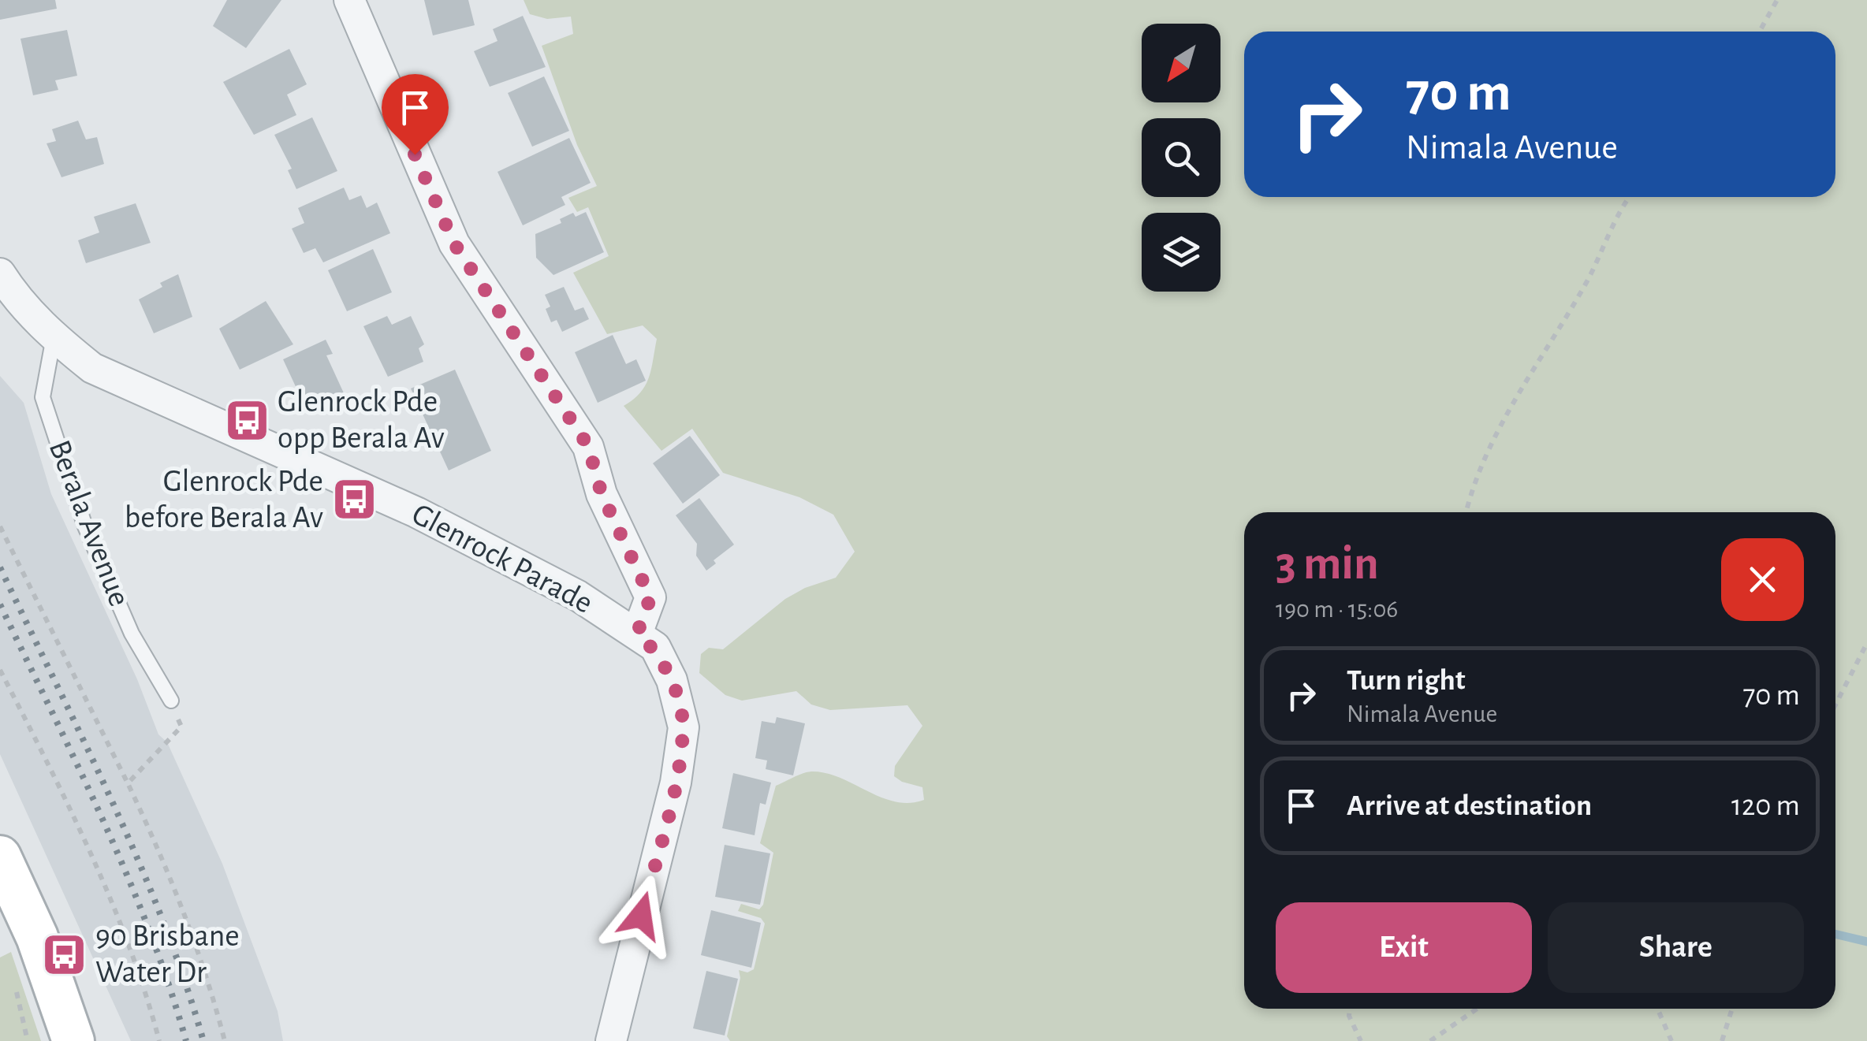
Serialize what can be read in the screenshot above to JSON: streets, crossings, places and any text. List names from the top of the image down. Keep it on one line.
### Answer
{"streets":{"street":["Glenrock Parade"],"lane":["Berala Avenue"]},"crossings":[["Berala Avenue","Glenrock Parade"]],"places":{"bus stop":["Glenrock Pde opp Berala Av","Glenrock Pde before Berala Av","90 Brisbane Water Dr"]},"north":"bottom left","page":{"turn":["70 m","Nimala Avenue"],"heading":["3 min","190 m · 15:06"],"list":[{"name":"Turn right","note":"Nimala Avenue","value":"70 m"},{"name":"Arrive at destination","value":"120 m"}],"buttons":["Exit","Share"]}}
